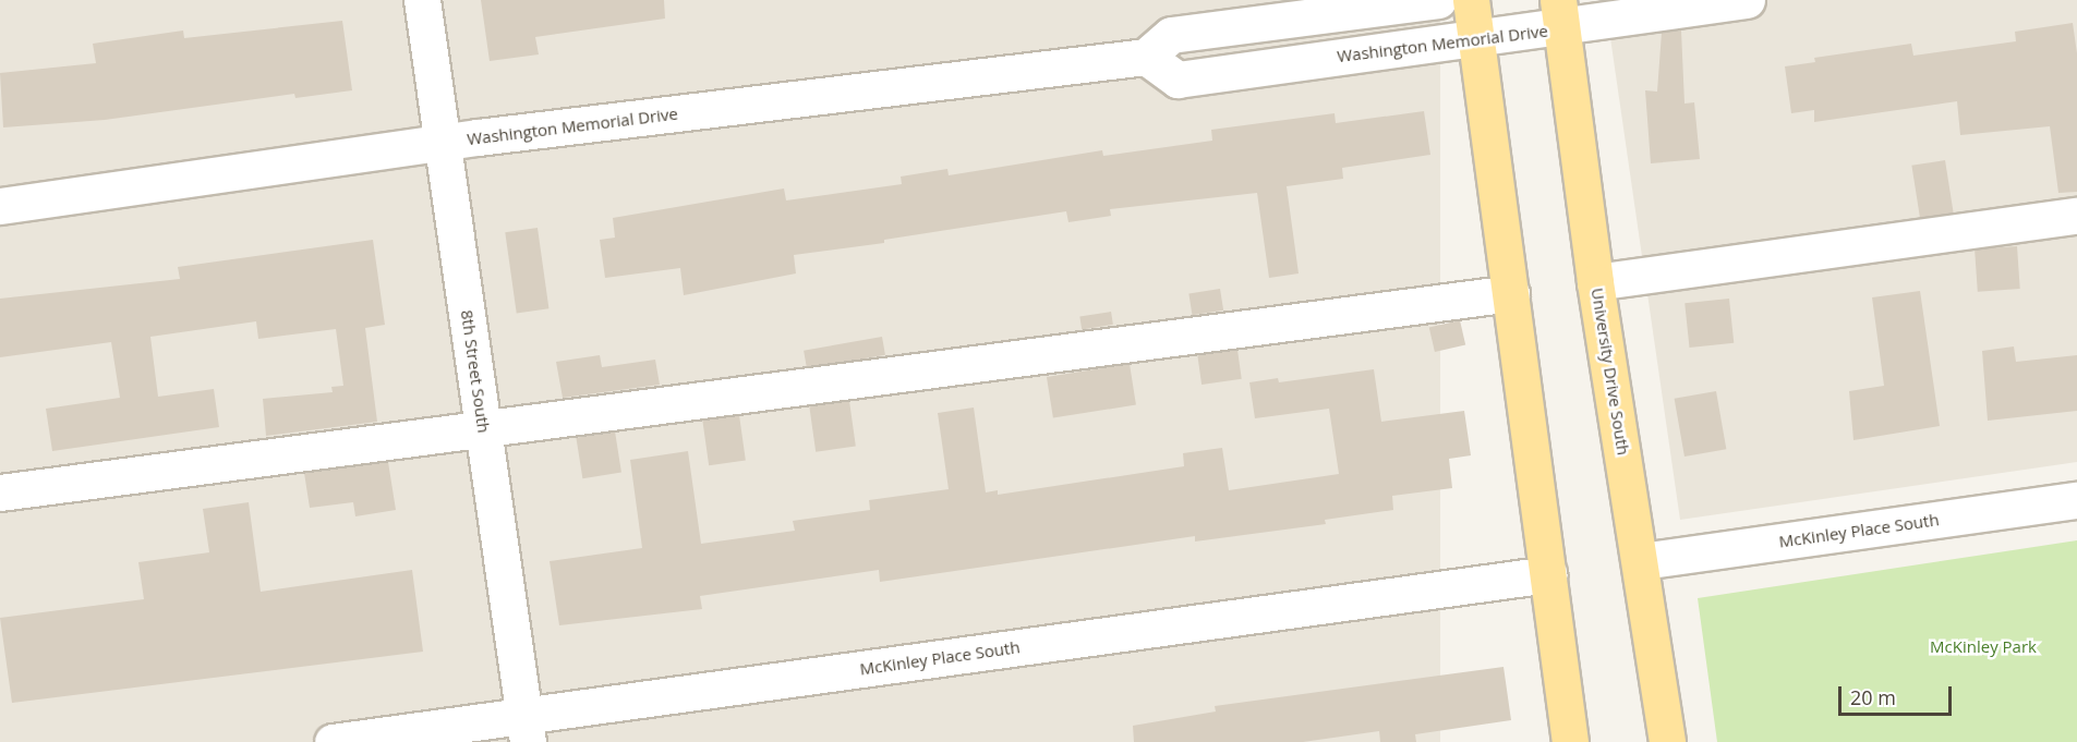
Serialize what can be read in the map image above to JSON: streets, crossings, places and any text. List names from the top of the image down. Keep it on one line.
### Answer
{"streets":{"main road":["University Drive South"],"street":["Washington Memorial Drive","8th Street South","McKinley Place South"]},"crossings":[["Washington Memorial Drive","8th Street South"],["Washington Memorial Drive","University Drive South"],["8th Street South","McKinley Place South"],["University Drive South","McKinley Place South"]],"parks":["McKinley Park"],"scale_bar":"20 m"}
